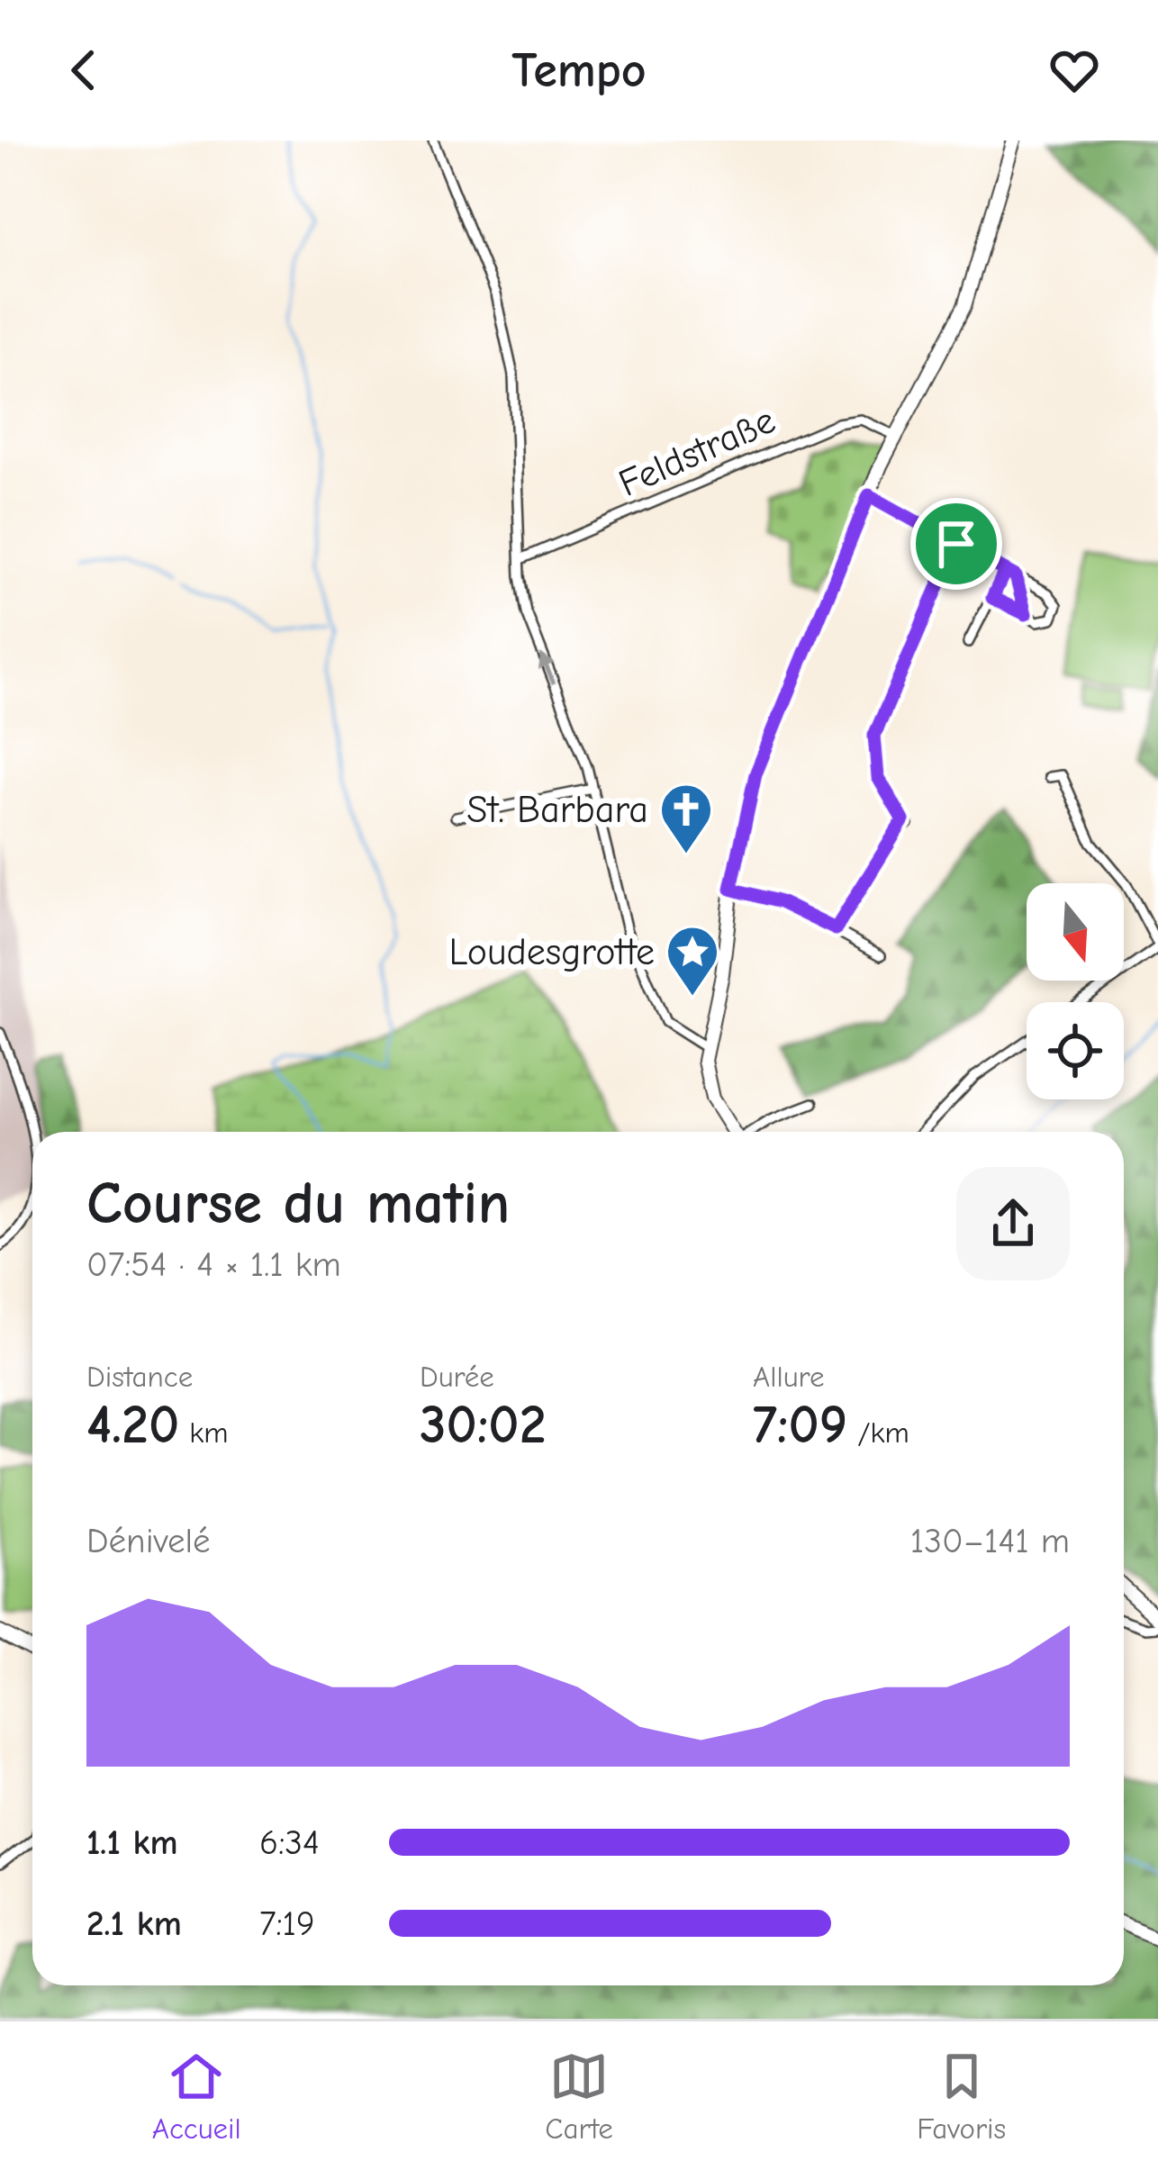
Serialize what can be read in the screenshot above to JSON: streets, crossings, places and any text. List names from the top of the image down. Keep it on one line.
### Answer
{"streets":{"street":["Feldstraße"]},"places":{"church":["St. Barbara"],"place":["Loudesgrotte"]},"north":"bottom","page":{"header":"Tempo","heading":["Course du matin","07:54 · 4 × 1.1 km"],"stats":[["Distance","4.20 km"],["Durée","30:02"],["Allure","7:09 /km"]],"chart":["Dénivelé","130–141 m"],"list":[{"name":"1.1 km","note":"6:34"},{"name":"2.1 km","note":"7:19"}],"tabs":["Accueil","Carte","Favoris"]}}
